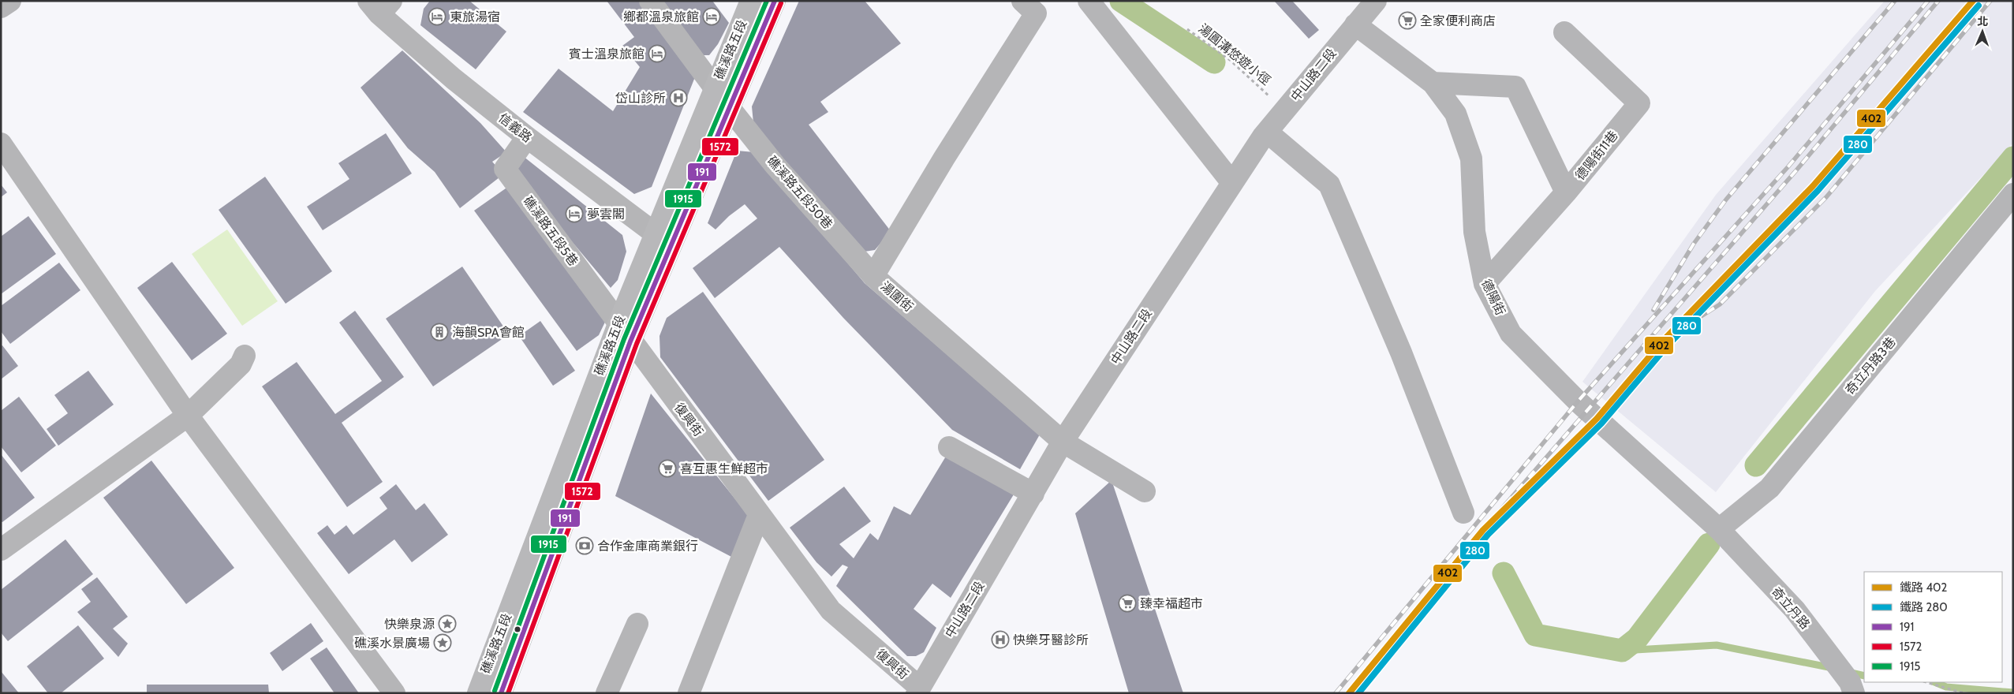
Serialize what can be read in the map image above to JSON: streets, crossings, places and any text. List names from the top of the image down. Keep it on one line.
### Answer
{"streets":{"main road":["礁溪路五段"],"street":["中山路二段","信義路","德陽街11巷","礁溪路五段50巷","礁溪路五段5巷","湯圍街","德陽街","奇立丹路3巷","復興街","奇立丹路"],"path":["湯圓溝悠遊小徑"]},"crossings":[["礁溪路五段","信義路"],["礁溪路五段","礁溪路五段50巷"],["礁溪路五段","礁溪路五段5巷"],["礁溪路五段","復興街"],["湯圓溝悠遊小徑","中山路二段"],["中山路二段","湯圍街"],["中山路二段","德陽街"],["中山路二段","復興街"],["信義路","礁溪路五段5巷"],["德陽街11巷","德陽街"],["礁溪路五段50巷","湯圍街"],["礁溪路五段5巷","復興街"],["德陽街","奇立丹路3巷"],["德陽街","奇立丹路"],["奇立丹路3巷","奇立丹路"]],"places":{"hotel":["東旅湯宿","鄉都溫泉旅館","賓士溫泉旅館","夢雲閣"],"supermarket":["全家便利商店","喜互惠生鮮超市","臻幸福超市"],"hospital":["岱山診所","快樂牙醫診所"],"building":["海韻SPA會館"],"bank":["合作金庫商業銀行"],"place":["快樂泉源","礁溪水景廣場"]},"lines":["rail line 402","transit line 191","transit line 1915","transit line 1572","rail line 280"],"legend":["鐵路 402","鐵路 280","191","1572","1915"],"north":"top"}
